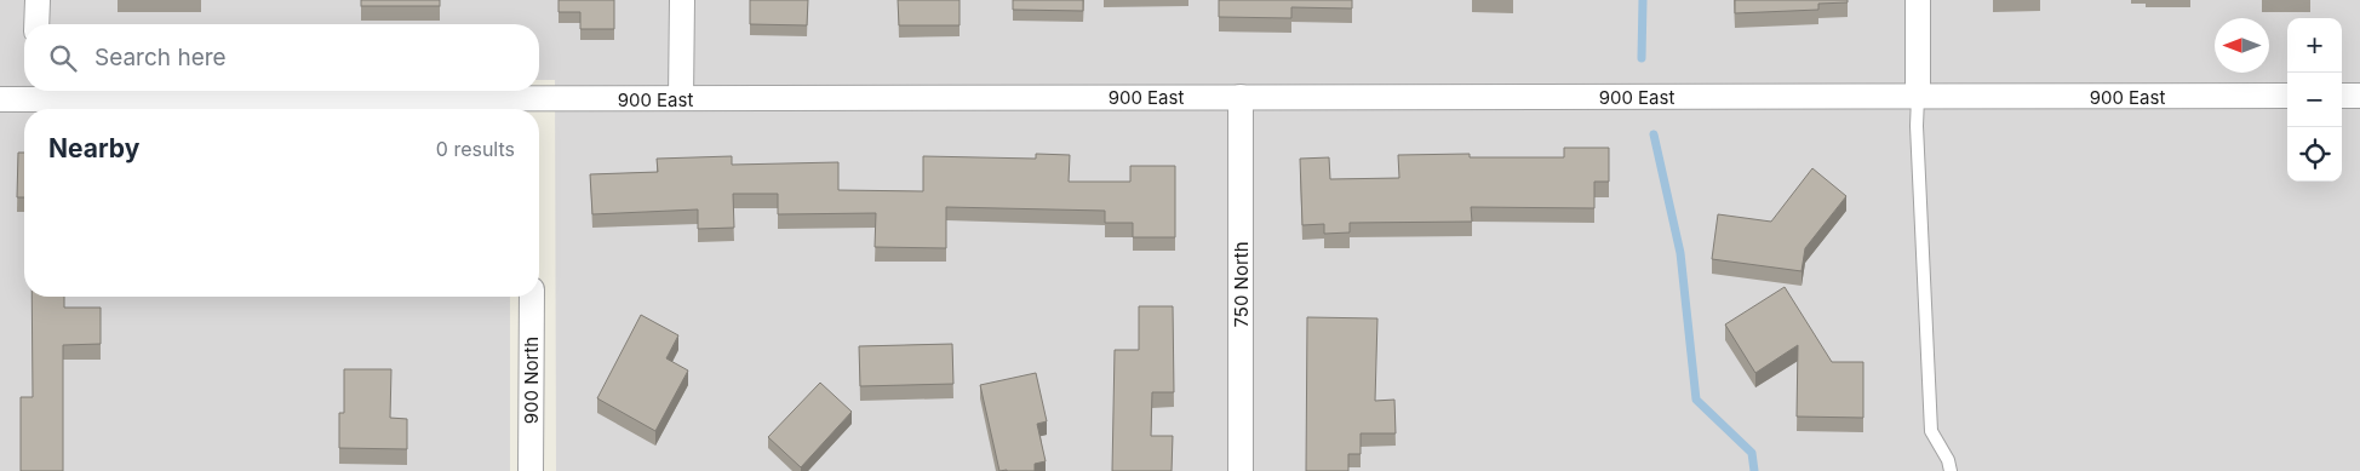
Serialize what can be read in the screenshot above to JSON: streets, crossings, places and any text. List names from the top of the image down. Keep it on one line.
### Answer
{"streets":{"street":["900 East","750 North","900 North"]},"crossings":[["900 East","750 North"]],"north":"left","page":{"map_buttons":["+","−"],"search":"Search here","heading":["Nearby","0 results"]}}
